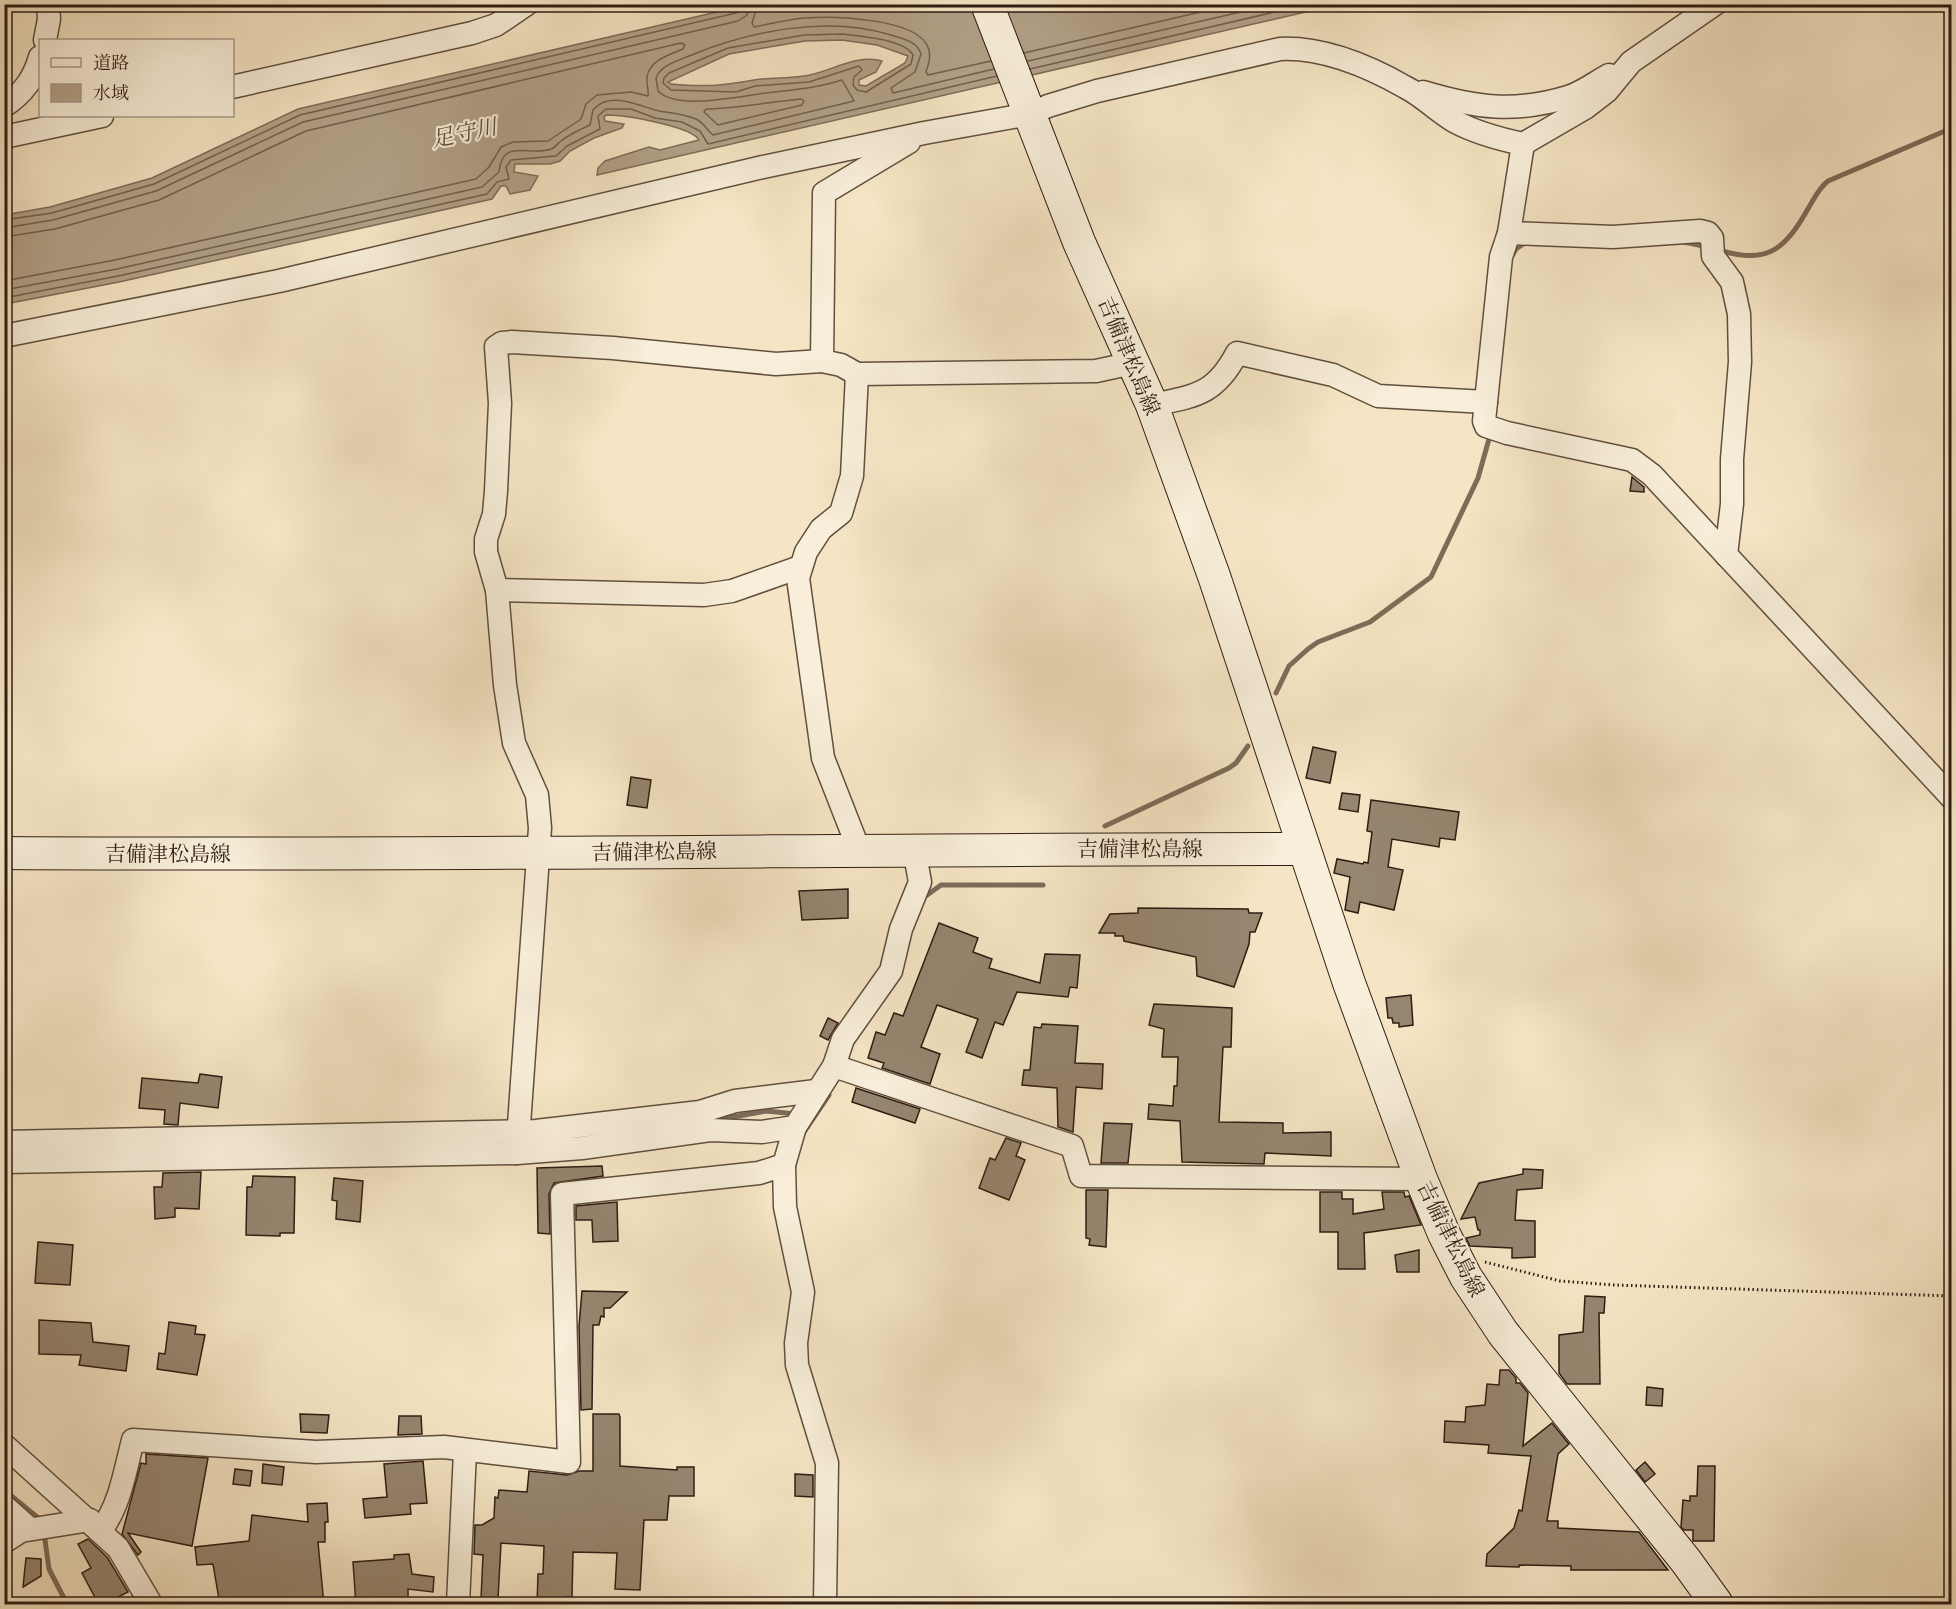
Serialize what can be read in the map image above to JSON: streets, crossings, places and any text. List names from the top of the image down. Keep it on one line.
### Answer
{"streets":{"main road":["吉備津松島線"]},"water":["足守川"],"legend":["道路","水域"]}
